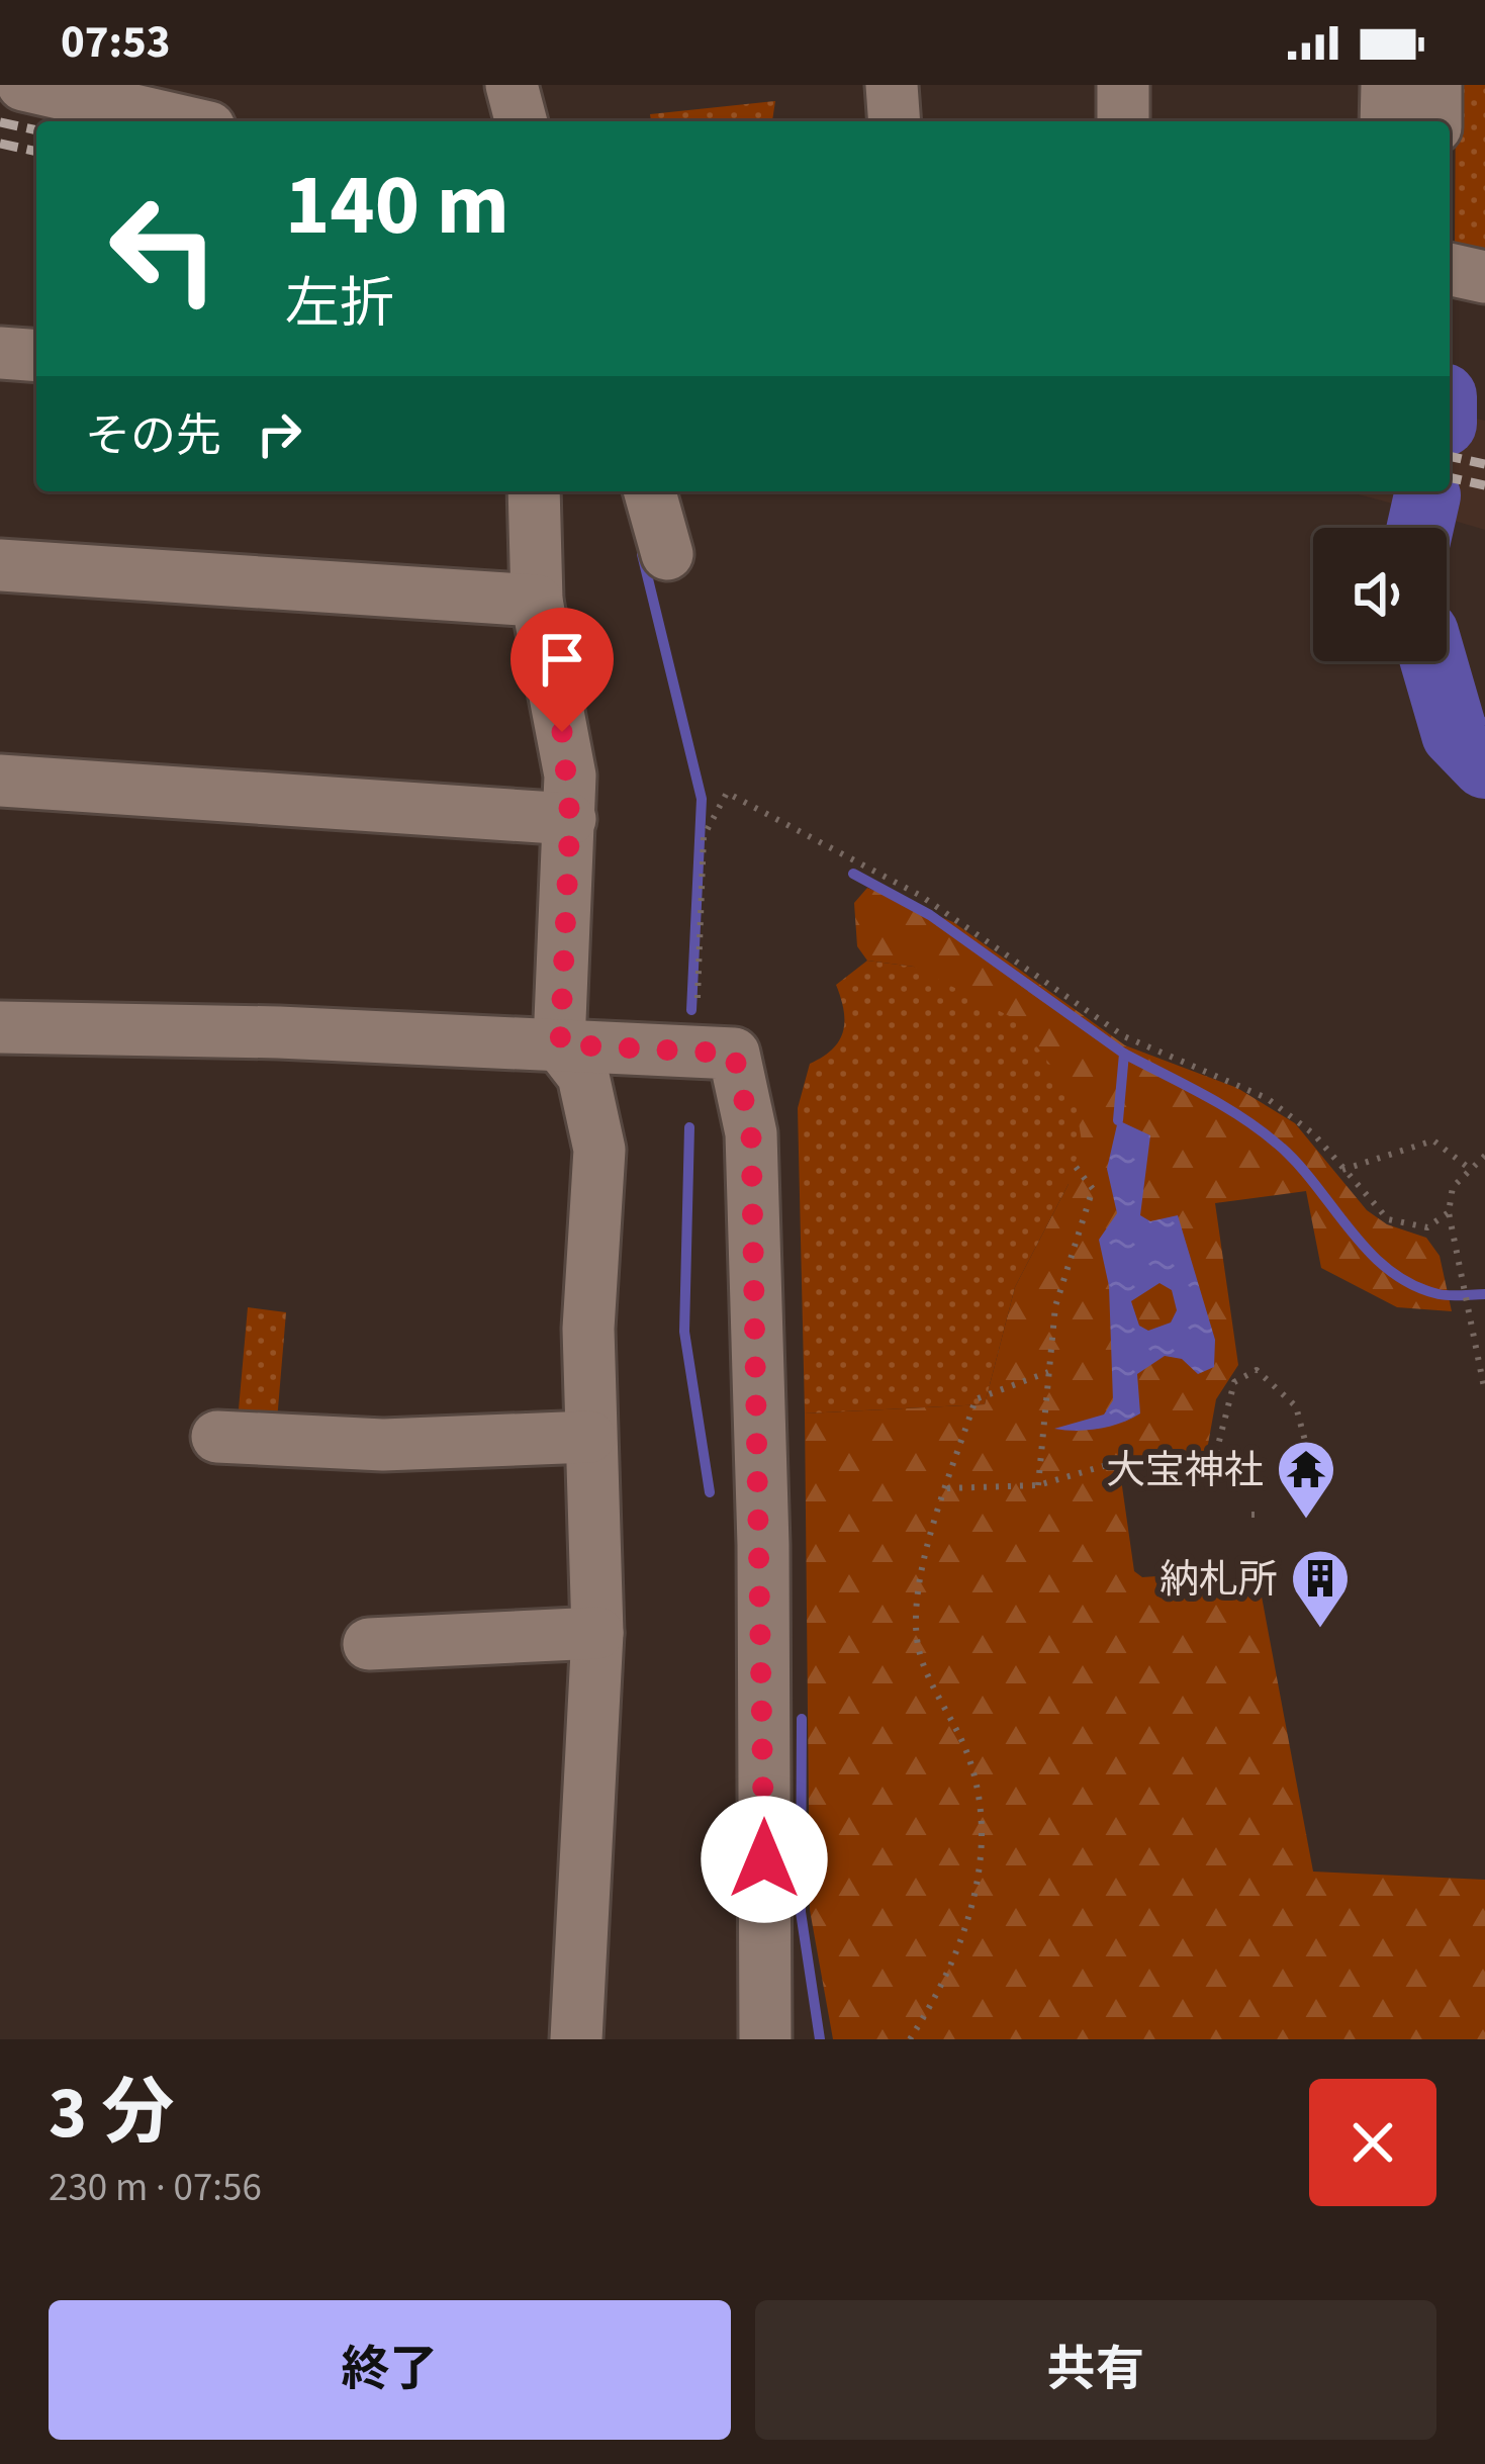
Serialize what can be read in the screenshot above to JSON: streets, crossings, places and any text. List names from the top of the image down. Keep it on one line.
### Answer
{"places":{"temple":["大宝神社"],"building":["納札所"]},"page":{"status":"07:53","turn":["140 m","左折"],"then":"その先","heading":["3 分","230 m · 07:56"],"buttons":["終了","共有"]}}
